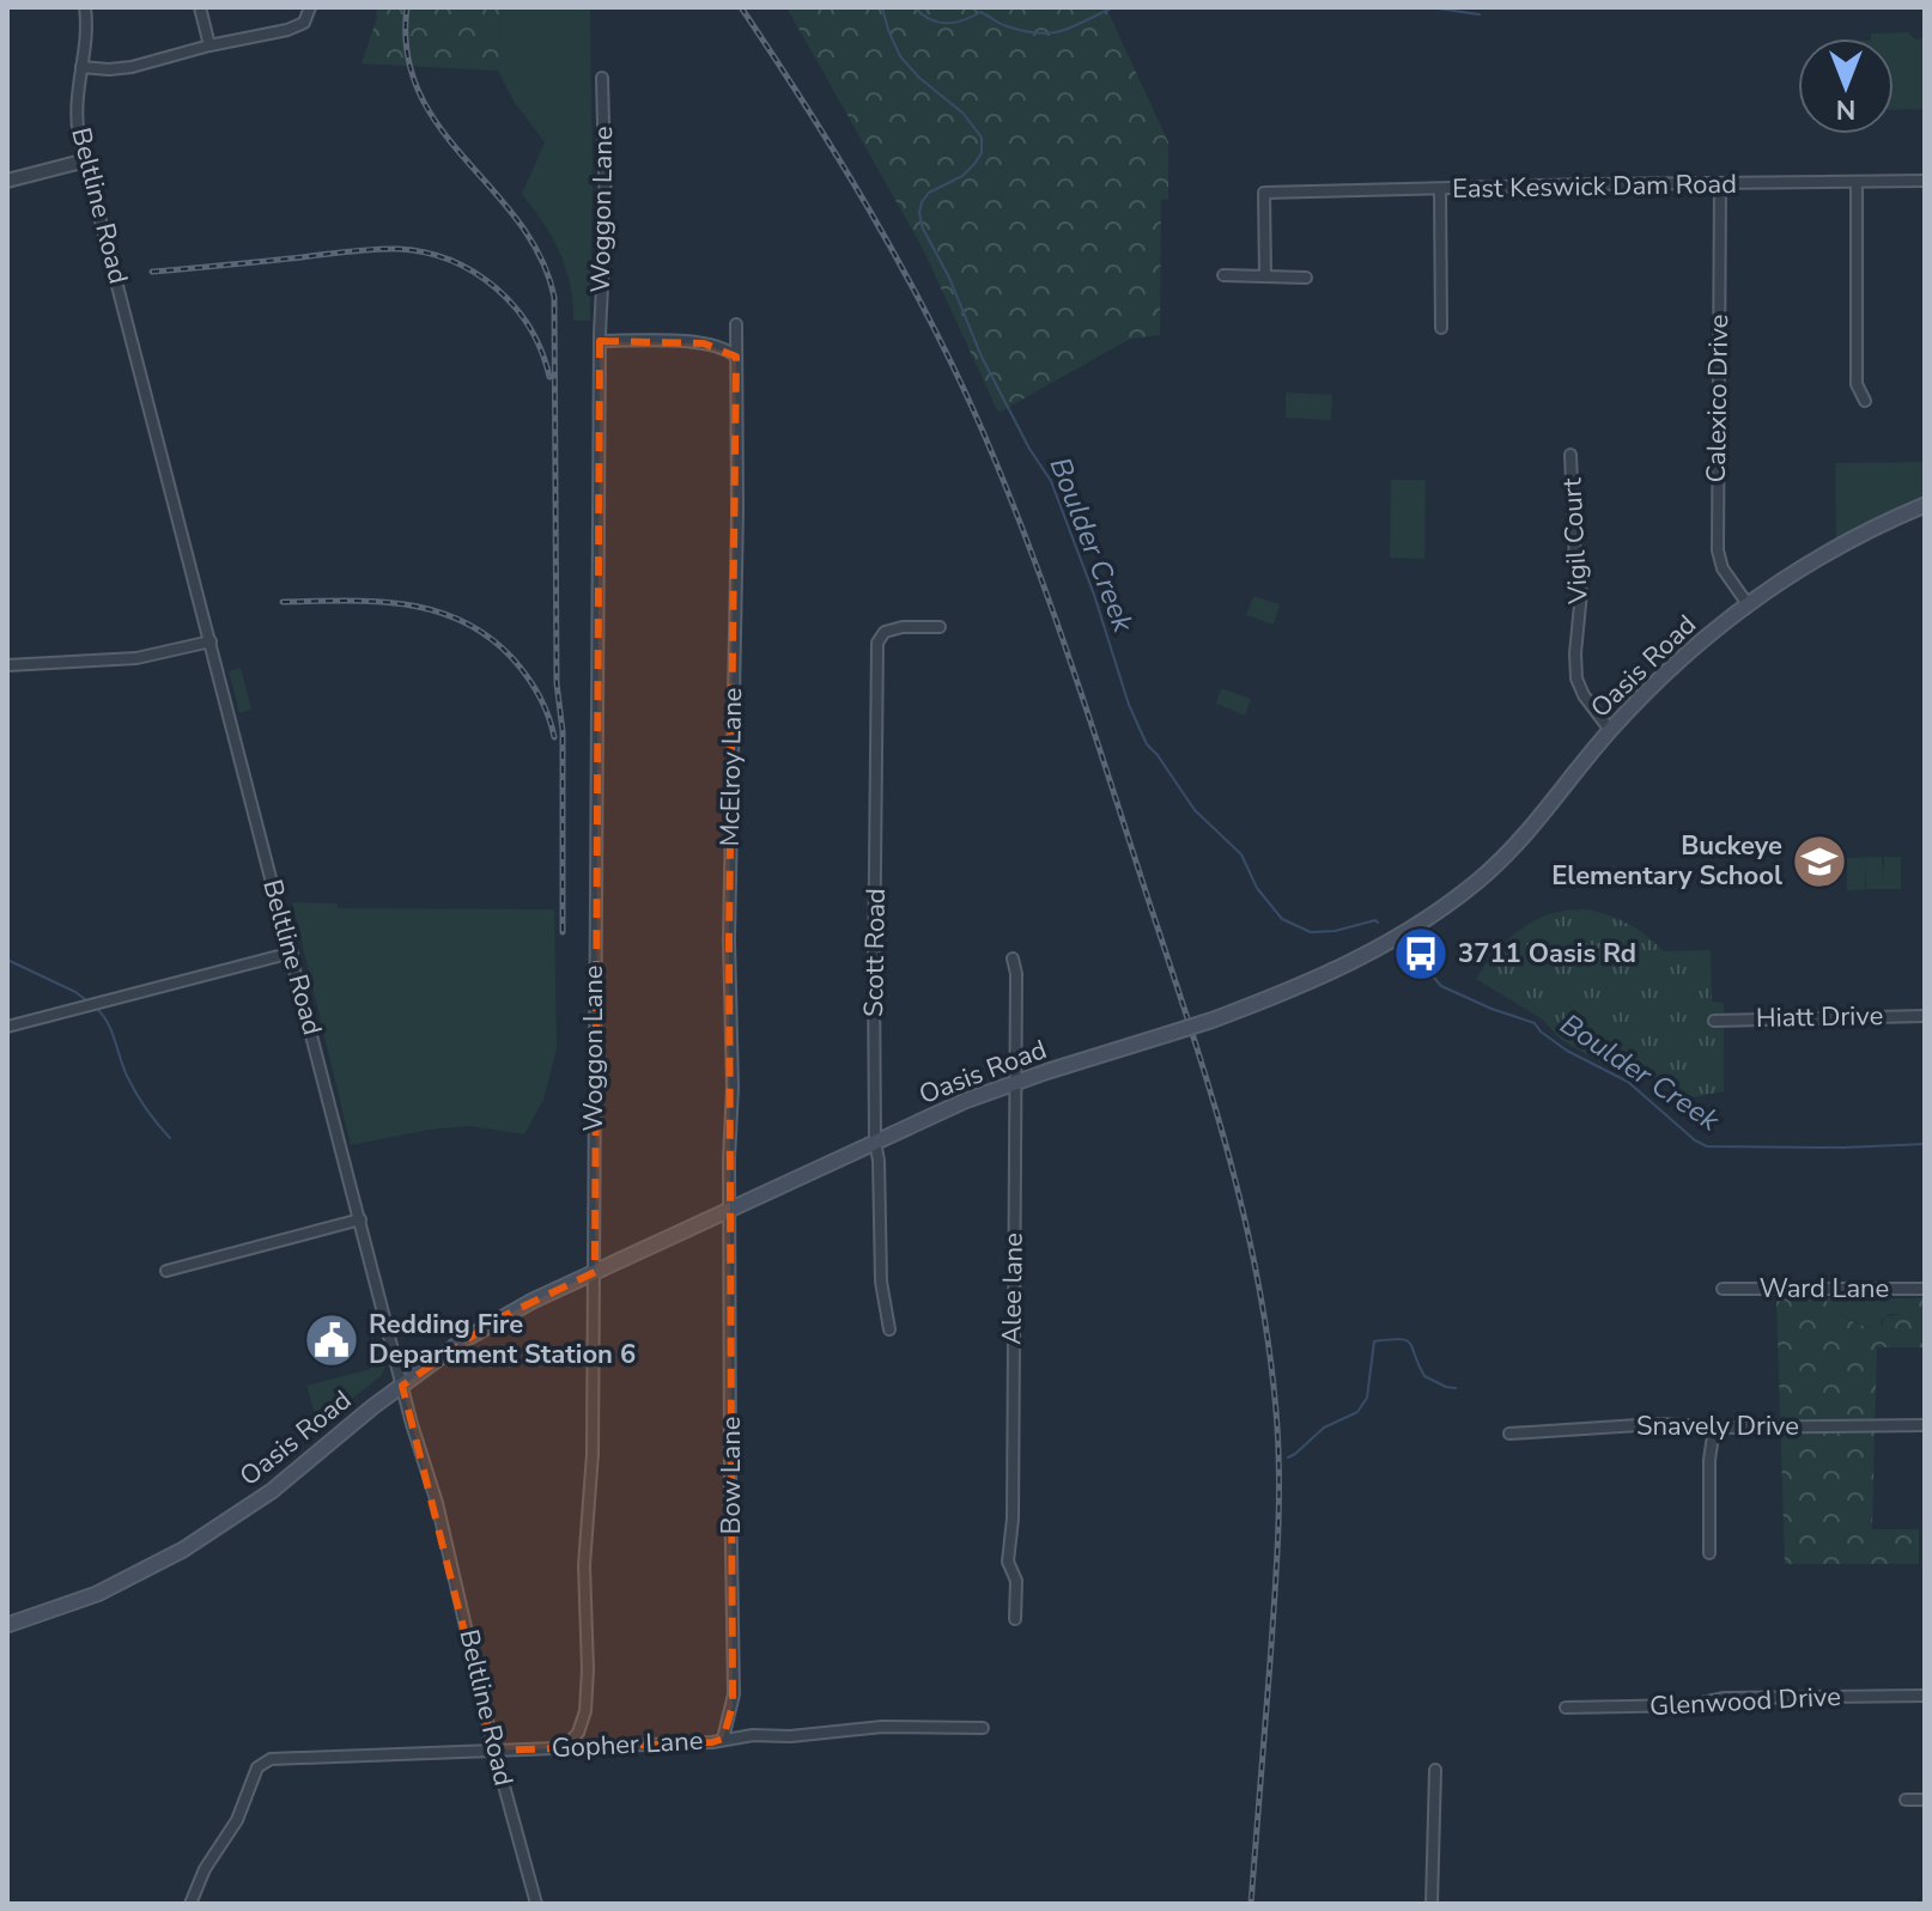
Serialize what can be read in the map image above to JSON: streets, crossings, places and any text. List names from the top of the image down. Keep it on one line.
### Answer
{"streets":{"main road":["Oasis Road"],"street":["East Keswick Dam Road","Beltline Road","Woggon Lane","Calexico Drive","Vigil Court","McElroy Lane","Scott Road","Hiatt Drive","Alee lane","Ward Lane","Snavely Drive","Bow Lane","Glenwood Drive","Gopher Lane"]},"crossings":[["East Keswick Dam Road","Calexico Drive"],["Beltline Road","Oasis Road"],["Beltline Road","Gopher Lane"],["Woggon Lane","Oasis Road"],["Woggon Lane","Gopher Lane"],["Calexico Drive","Oasis Road"],["Vigil Court","Oasis Road"],["Oasis Road","McElroy Lane"],["Oasis Road","Scott Road"],["Oasis Road","Alee lane"],["Oasis Road","Bow Lane"],["McElroy Lane","Bow Lane"],["Bow Lane","Gopher Lane"]],"water":["Boulder Creek"],"places":{"school or university":["Buckeye Elementary School"],"bus stop":["3711 Oasis Rd"],"public building":["Redding Fire Department Station 6"]},"north":"bottom"}
